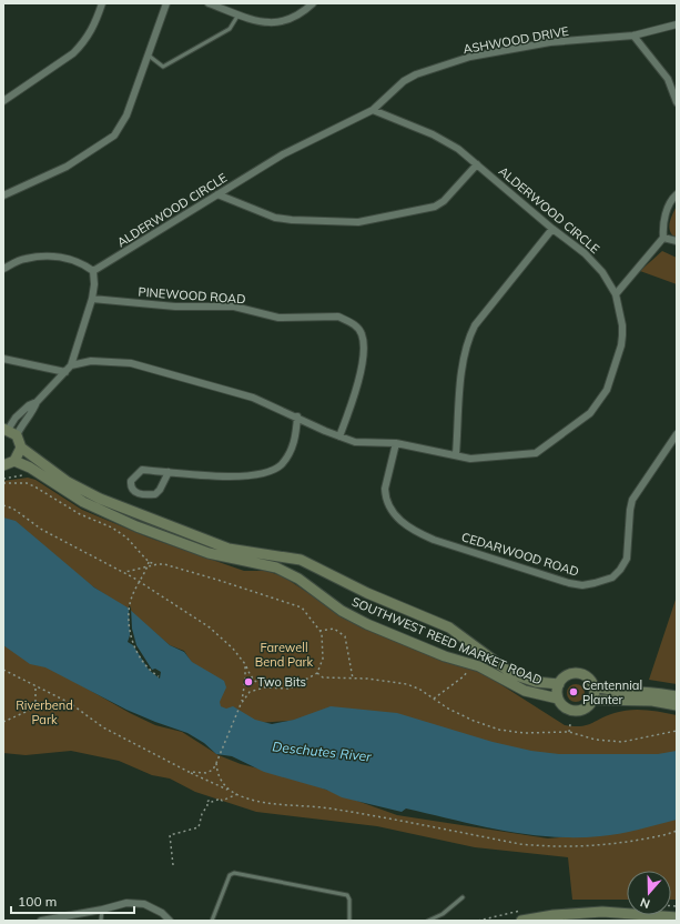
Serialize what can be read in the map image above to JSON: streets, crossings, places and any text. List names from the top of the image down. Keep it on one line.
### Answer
{"streets":{"main road":["SOUTHWEST REED MARKET ROAD"],"street":["ASHWOOD DRIVE","ALDERWOOD CIRCLE","PINEWOOD ROAD","CEDARWOOD ROAD"]},"crossings":[["ASHWOOD DRIVE","ALDERWOOD CIRCLE"],["ALDERWOOD CIRCLE","PINEWOOD ROAD"],["ALDERWOOD CIRCLE","CEDARWOOD ROAD"]],"water":["Deschutes River"],"parks":["Farewell Bend Park","Riverbend Park"],"places":["Two Bits","Centennial Planter"],"scale_bar":"100 m","north":"bottom"}
